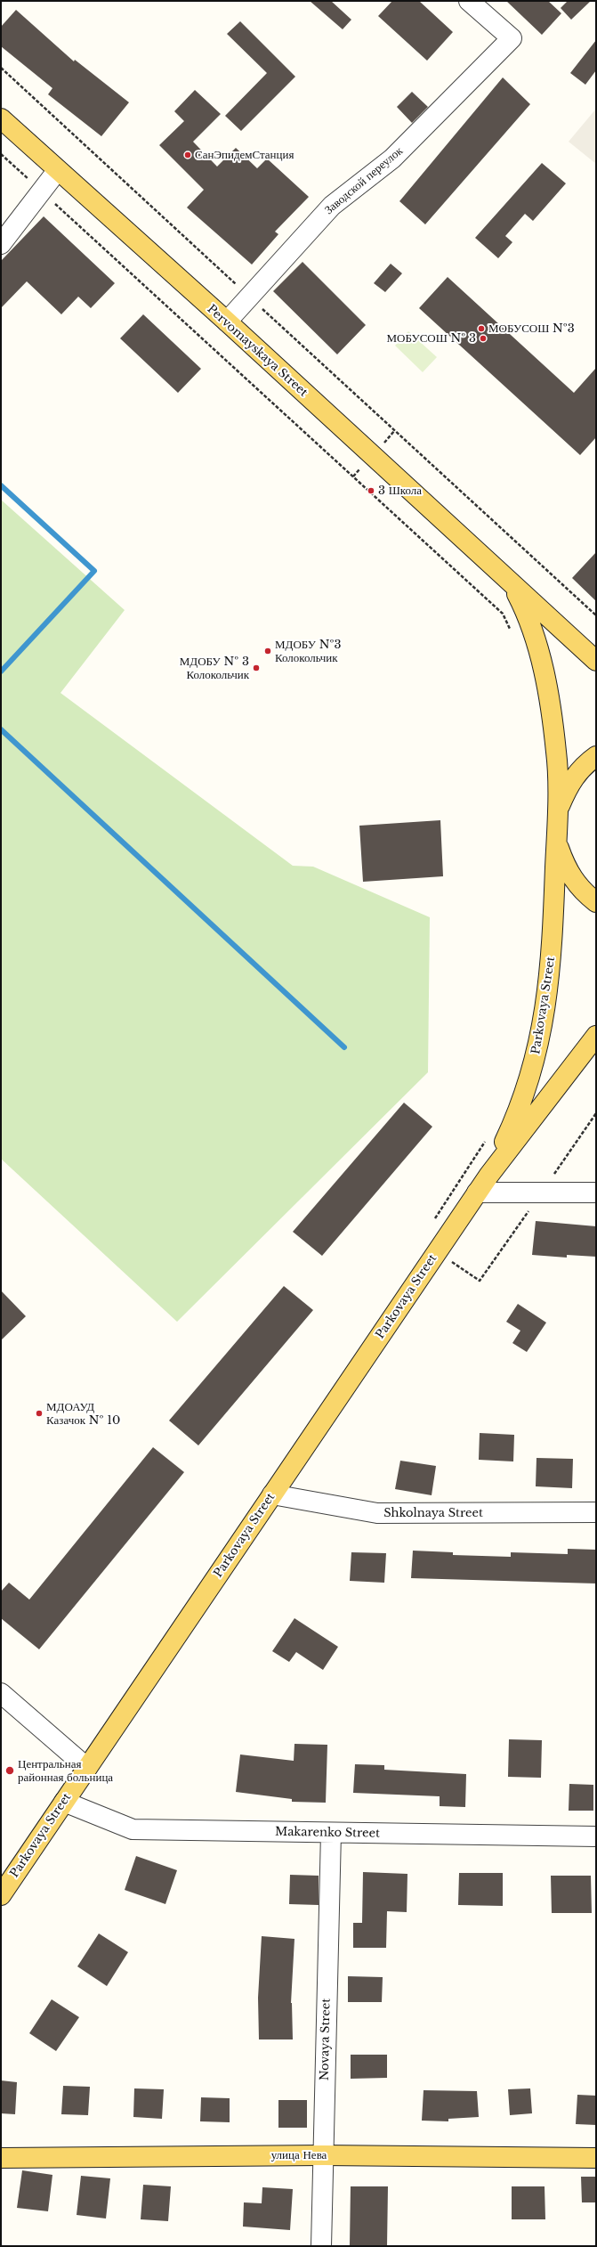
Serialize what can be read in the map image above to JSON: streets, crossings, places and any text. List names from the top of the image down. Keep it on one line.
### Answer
{"streets":{"main road":["Pervomayskaya Street","Parkovaya Street","улица Нева"],"street":["Заводской переулок","Shkolnaya Street","Makarenko Street","Novaya Street"]},"crossings":[["Заводской переулок","Pervomayskaya Street"],["Pervomayskaya Street","Parkovaya Street"],["Parkovaya Street","Shkolnaya Street"],["Parkovaya Street","Makarenko Street"],["Makarenko Street","Novaya Street"],["Novaya Street","улица Нева"]],"places":["СанЭпидемСтанция","МОБУСОШ №3","МОБУСОШ № 3","3 Школа","МДОБУ №3 Колокольчик","МДОБУ № 3 Колокольчик","МДОАУД Казачок № 10","Центральная районная больница"]}
